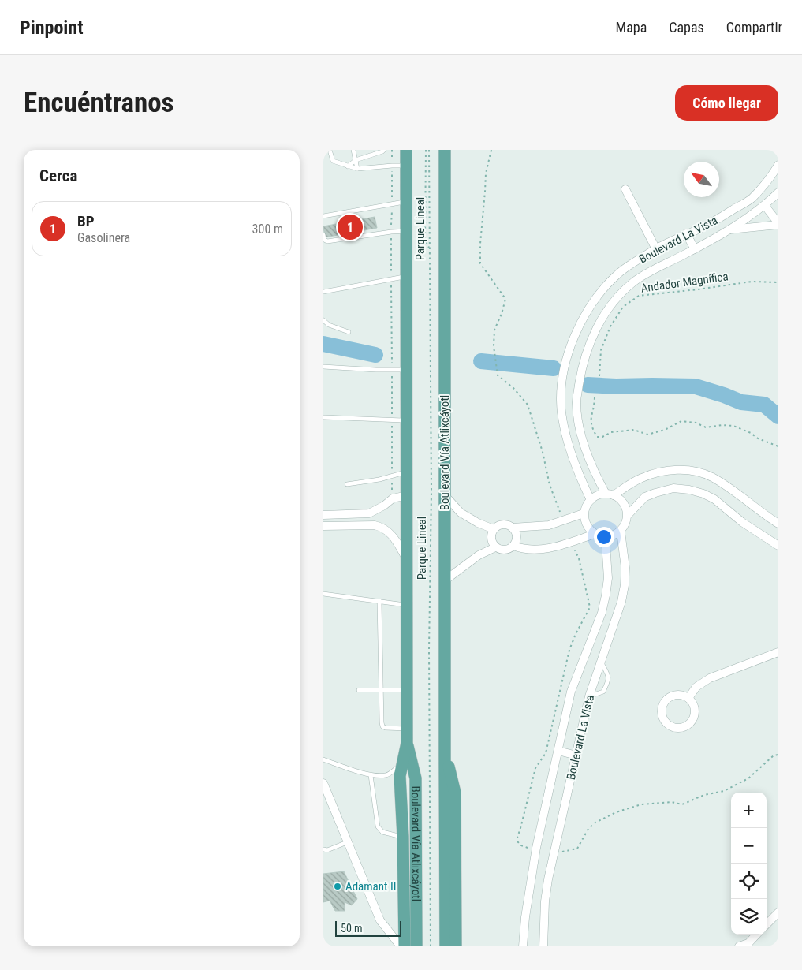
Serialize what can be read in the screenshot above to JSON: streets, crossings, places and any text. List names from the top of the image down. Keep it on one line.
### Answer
{"streets":{"main road":["Boulevard Vía Atlixcáyotl"],"street":["Boulevard La Vista"],"path":["Parque Lineal","Andador Magnífica"]},"places":["Adamant II"],"scale_bar":"50 m","north":"top left","page":{"header":"Pinpoint","nav":["Mapa","Capas","Compartir"],"buttons":"Cómo llegar","title":"Encuéntranos","heading":"Cerca","list":[{"mark":"1","name":"BP","note":"Gasolinera","value":"300 m"}],"pins":"1","map_buttons":["+","−"],"scale":"50 m"}}
